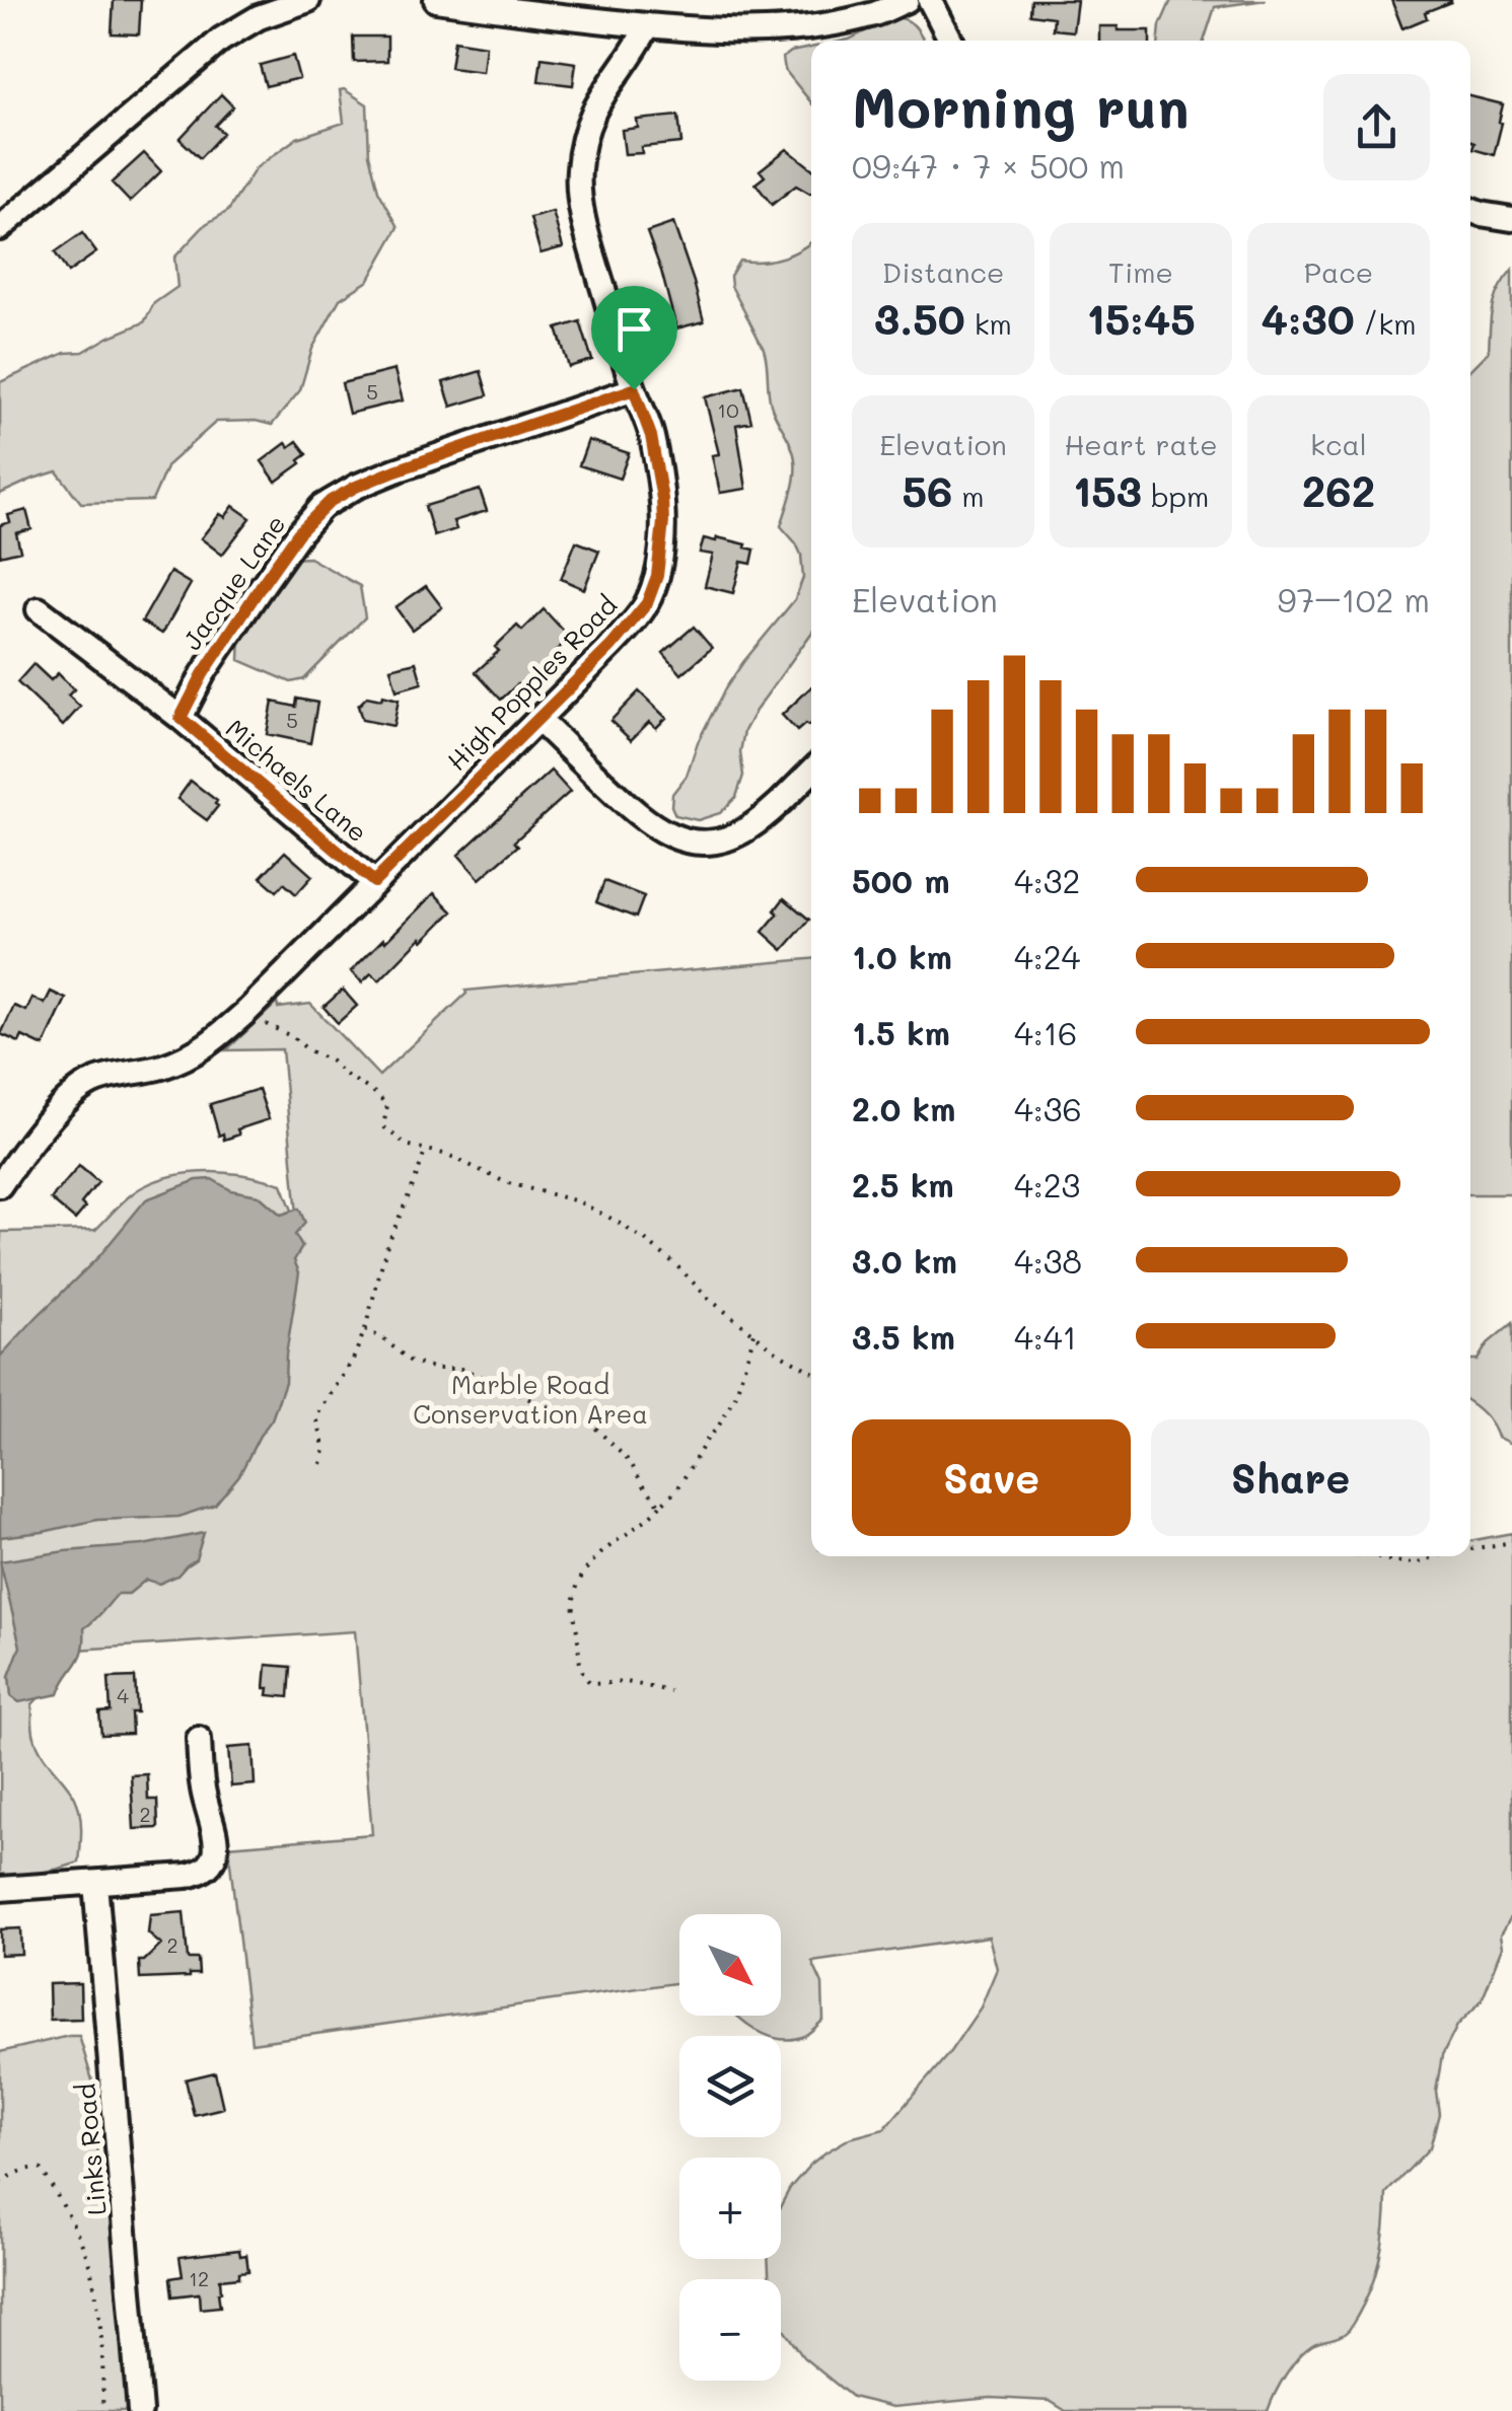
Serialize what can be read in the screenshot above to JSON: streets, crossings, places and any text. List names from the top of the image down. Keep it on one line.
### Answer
{"streets":{"street":["Jacque Lane","High Popples Road","Michaels Lane","Links Road"]},"crossings":[["Jacque Lane","High Popples Road"],["Jacque Lane","Michaels Lane"],["High Popples Road","Michaels Lane"]],"parks":["Marble Road Conservation Area"],"house_numbers":["5","10","5","4","2","2","12"],"north":"bottom right","page":{"heading":["Morning run","09:47 · 7 × 500 m"],"stats":[["Distance","3.50 km"],["Time","15:45"],["Pace","4:30 /km"],["Elevation","56 m"],["Heart rate","153 bpm"],["kcal","262"]],"chart":["Elevation","97–102 m"],"list":[{"name":"500 m","note":"4:32"},{"name":"1.0 km","note":"4:24"},{"name":"1.5 km","note":"4:16"},{"name":"2.0 km","note":"4:36"},{"name":"2.5 km","note":"4:23"},{"name":"3.0 km","note":"4:38"},{"name":"3.5 km","note":"4:41"}],"buttons":["Save","Share"],"map_buttons":["+","−"]}}
